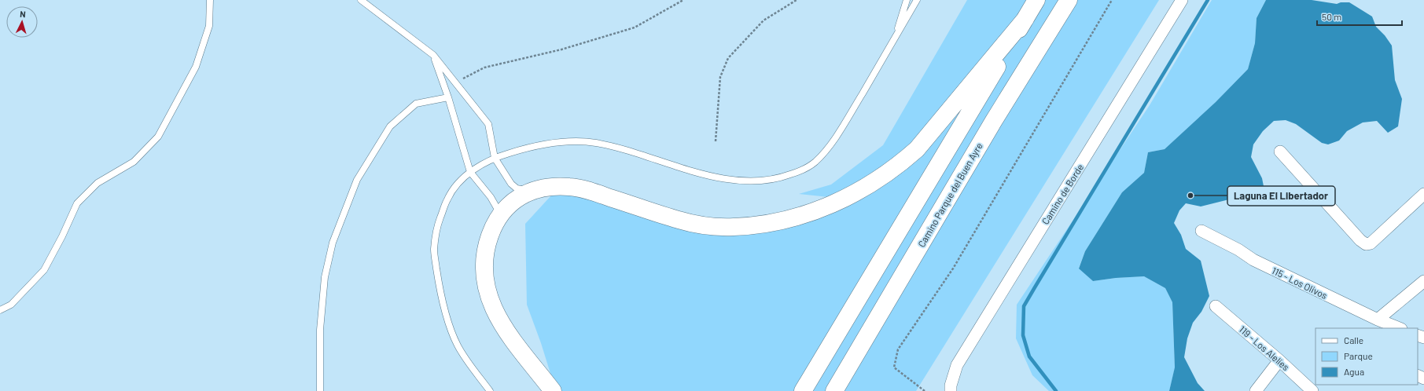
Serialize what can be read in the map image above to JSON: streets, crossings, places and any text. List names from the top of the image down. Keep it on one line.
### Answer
{"streets":{"highway":["Camino Parque del Buen Ayre"],"street":["Camino de Borde","115 - Los Olivos","119 - Los Alelíes"]},"places":["Laguna El Libertador"],"legend":["Calle","Parque","Agua"],"scale_bar":"50 m","north":"top"}
